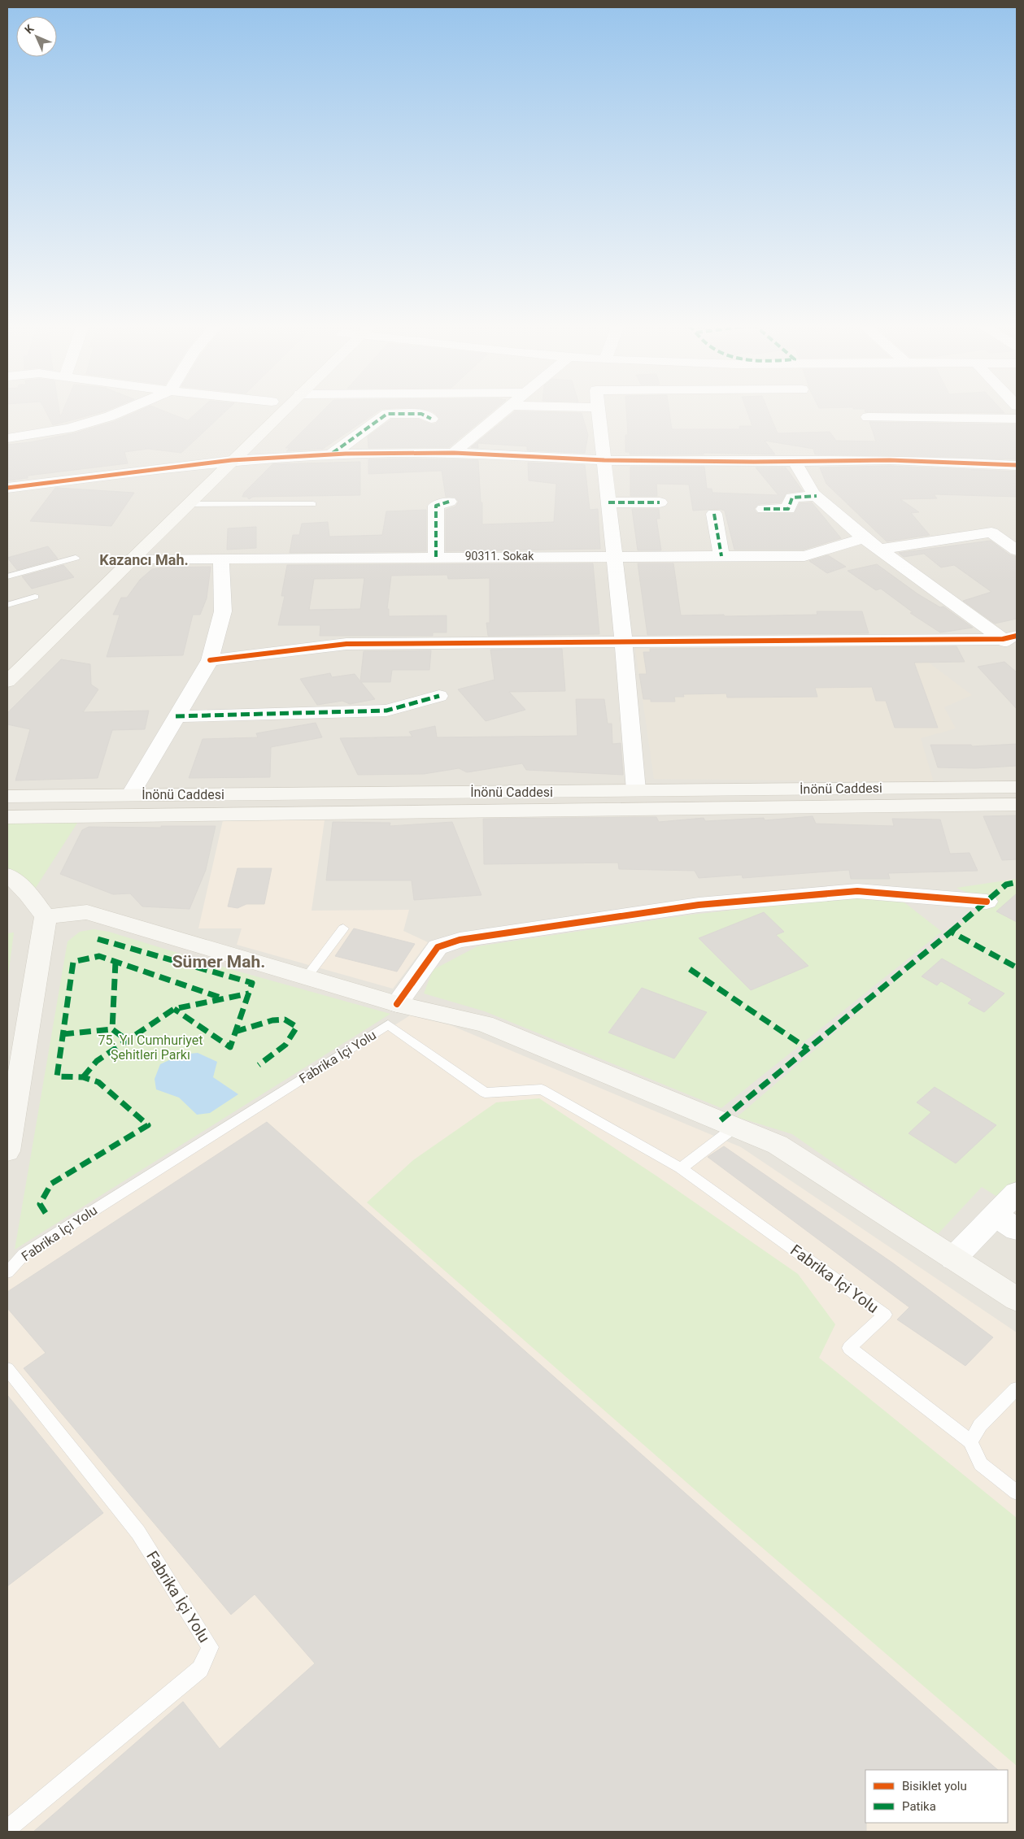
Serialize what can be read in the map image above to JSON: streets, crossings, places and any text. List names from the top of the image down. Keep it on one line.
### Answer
{"streets":{"main road":["İnönü Caddesi"],"street":["90311. Sokak"],"lane":["Fabrika İçi Yolu"]},"districts":["Kazancı Mah.","Sümer Mah."],"parks":["75. Yıl Cumhuriyet Şehitleri Parkı"],"legend":["Bisiklet yolu","Patika"],"north":"top left"}
